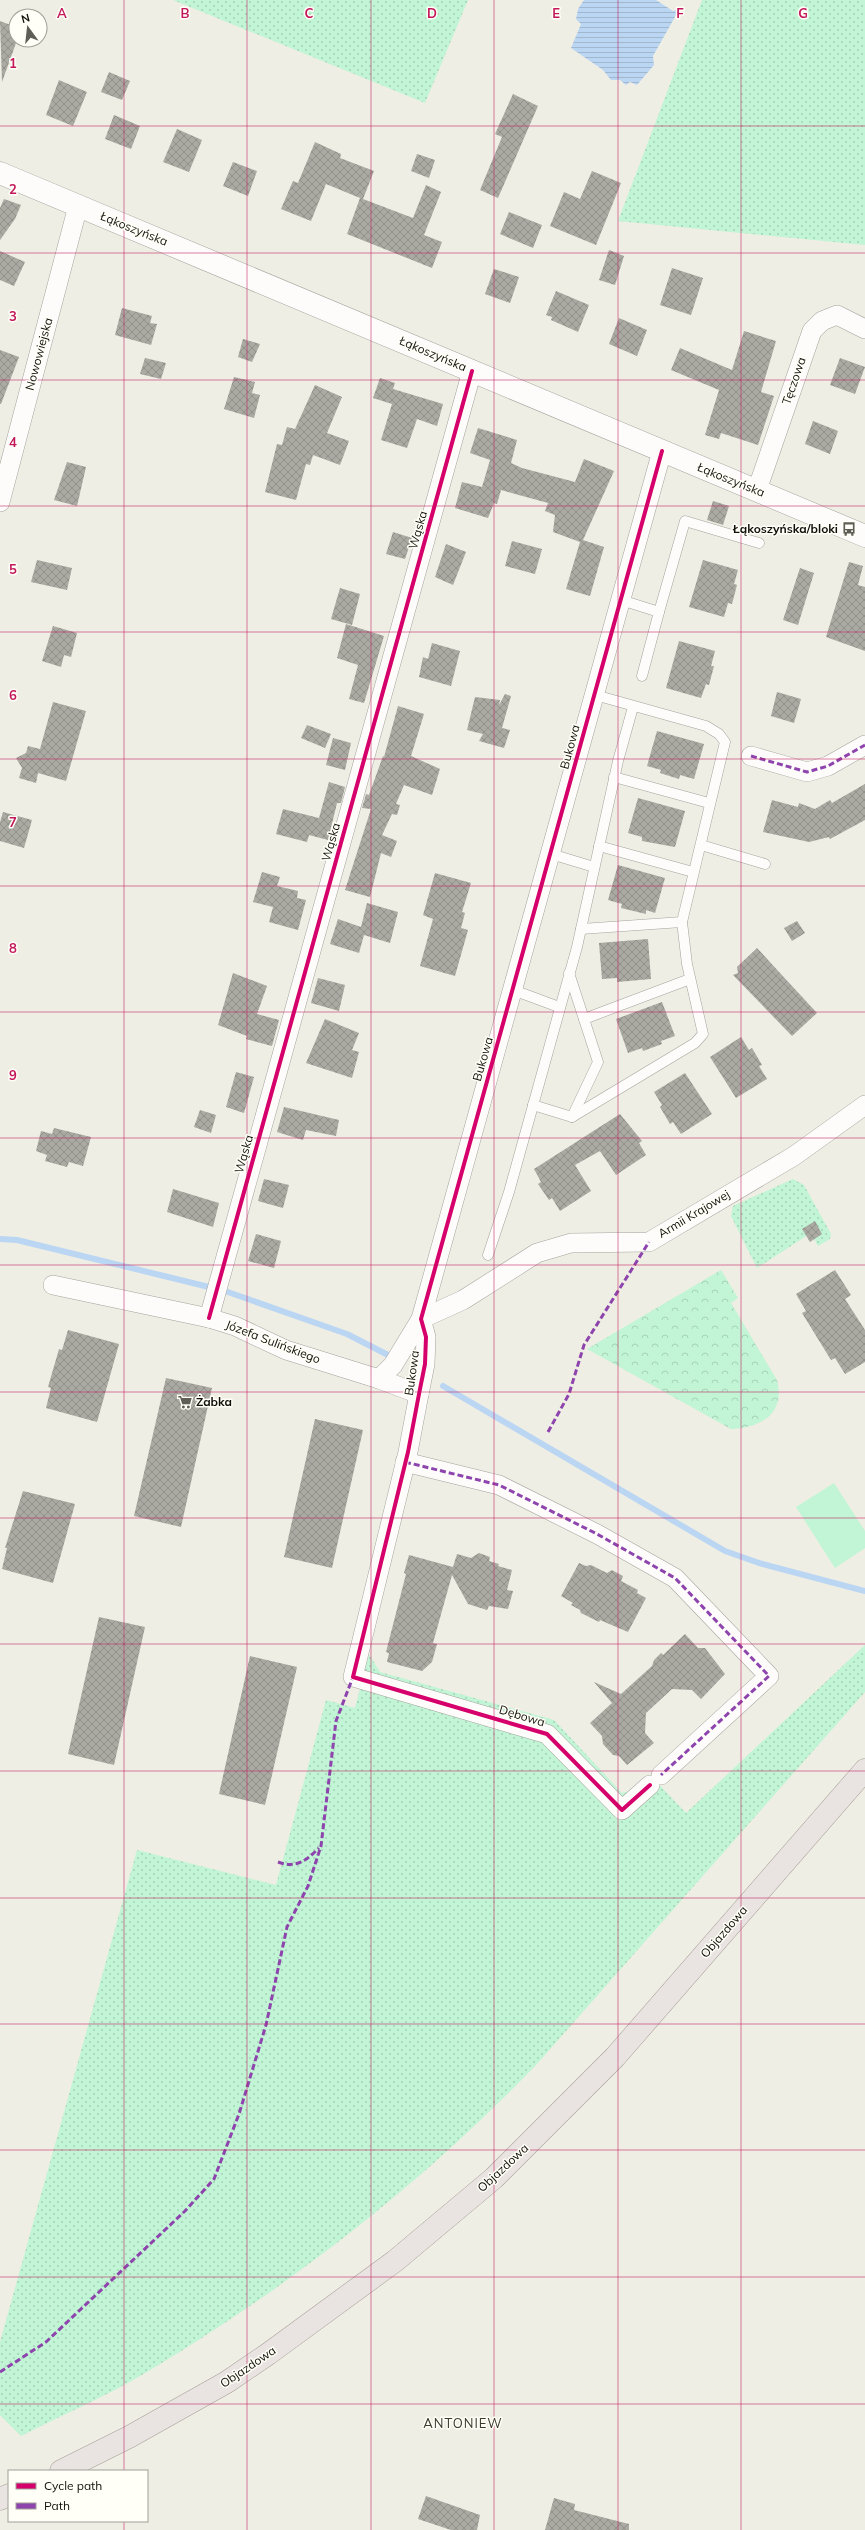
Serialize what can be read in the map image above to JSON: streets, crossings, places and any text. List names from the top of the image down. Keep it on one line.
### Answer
{"streets":{"main road":["Objazdowa"],"street":["Łąkoszyńska","Nowowiejska","Tęczowa","Wąska","Bukowa","Armii Krajowej","Józefa Sulińskiego","Dębowa"]},"crossings":[["Łąkoszyńska","Nowowiejska"],["Łąkoszyńska","Tęczowa"],["Łąkoszyńska","Wąska"],["Łąkoszyńska","Bukowa"],["Wąska","Józefa Sulińskiego"],["Bukowa","Armii Krajowej"],["Bukowa","Józefa Sulińskiego"],["Bukowa","Dębowa"]],"districts":["ANTONIEW"],"places":{"bus stop":["Łąkoszyńska/bloki"],"supermarket":["Żabka"]},"legend":["Cycle path","Path"],"north":"top","grid":{"columns":["A","B","C","D","E","F","G"],"rows":["1","2","3","4","5","6","7","8","9"]}}
